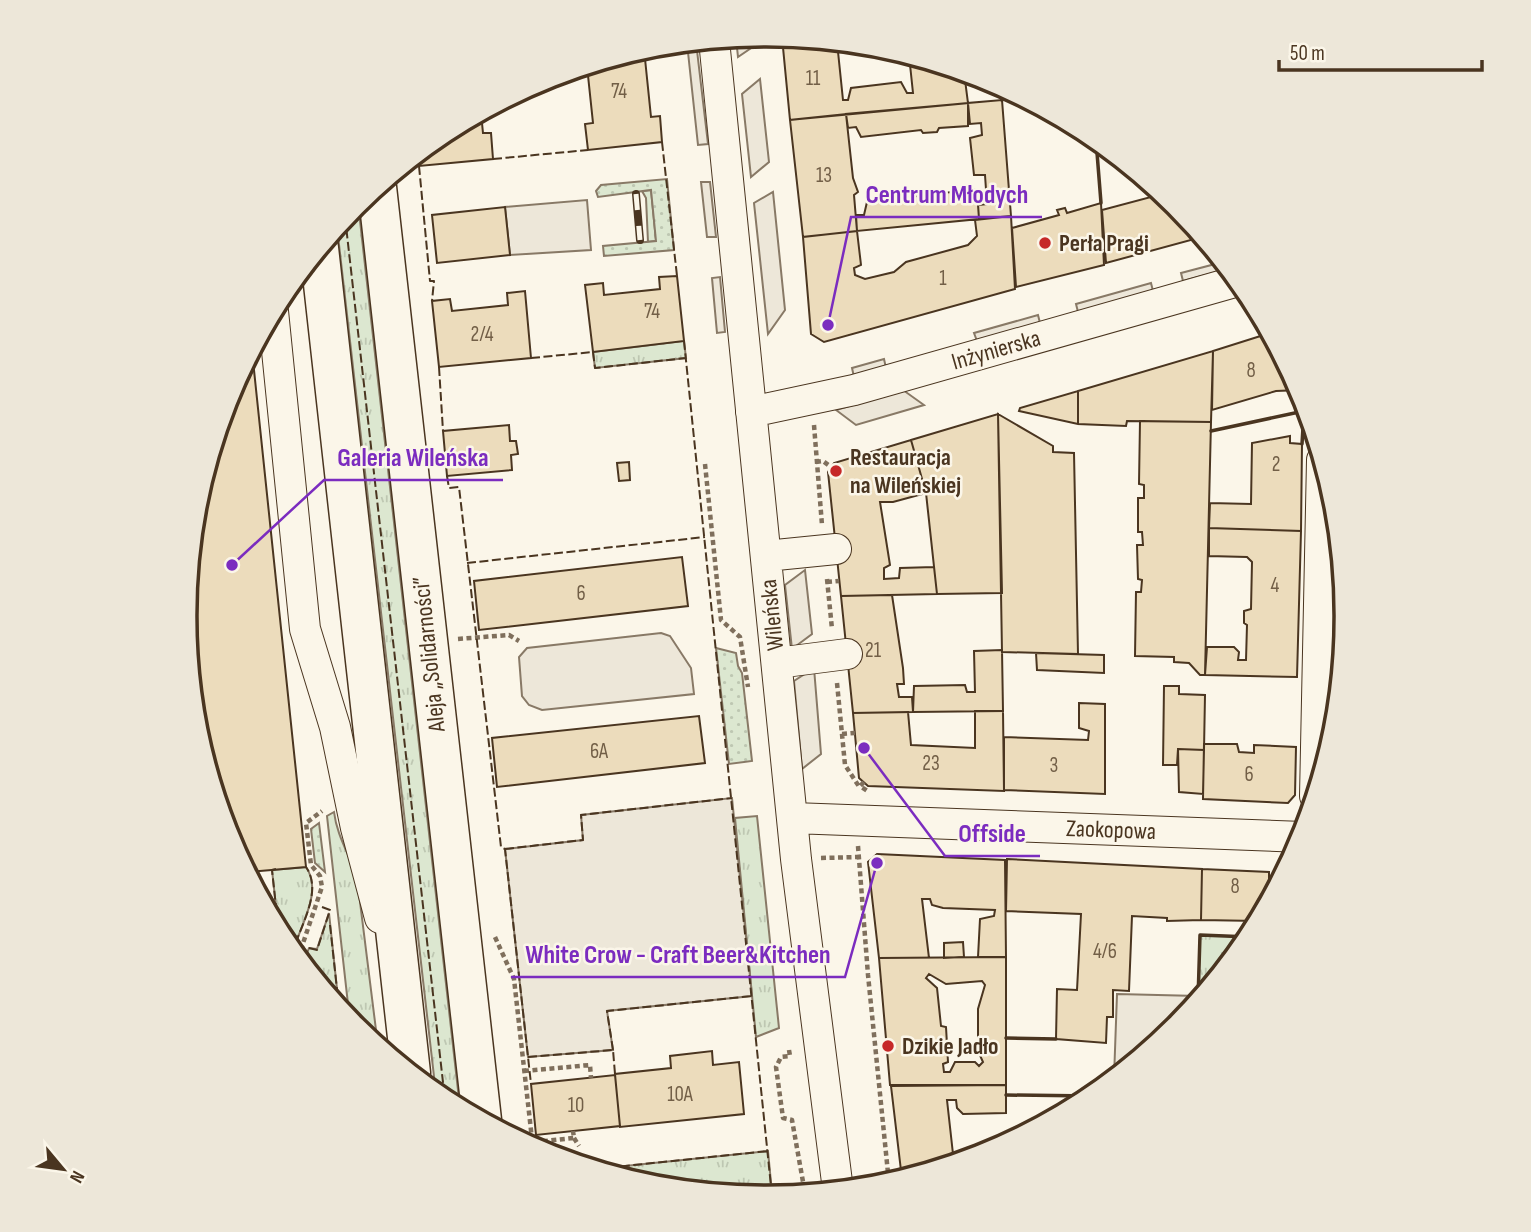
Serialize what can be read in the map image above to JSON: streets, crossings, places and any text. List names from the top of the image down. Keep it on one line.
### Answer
{"streets":{"main road":["Aleja „Solidarności”"],"street":["Inżynierska","Wileńska","Zaokopowa"]},"crossings":[["Inżynierska","Wileńska"],["Wileńska","Zaokopowa"]],"places":["Perła Pragi","Centrum Młodych","Restauracja na Wileńskiej","Galeria Wileńska","Offside","White Crow - Craft Beer&Kitchen","Dzikie Jadło"],"house_numbers":["11","74","13","1","74","2/4","8","2","4","6","21","6A","23","3","6","8","4/6","10A","10"],"scale_bar":"50 m","north":"bottom right"}
